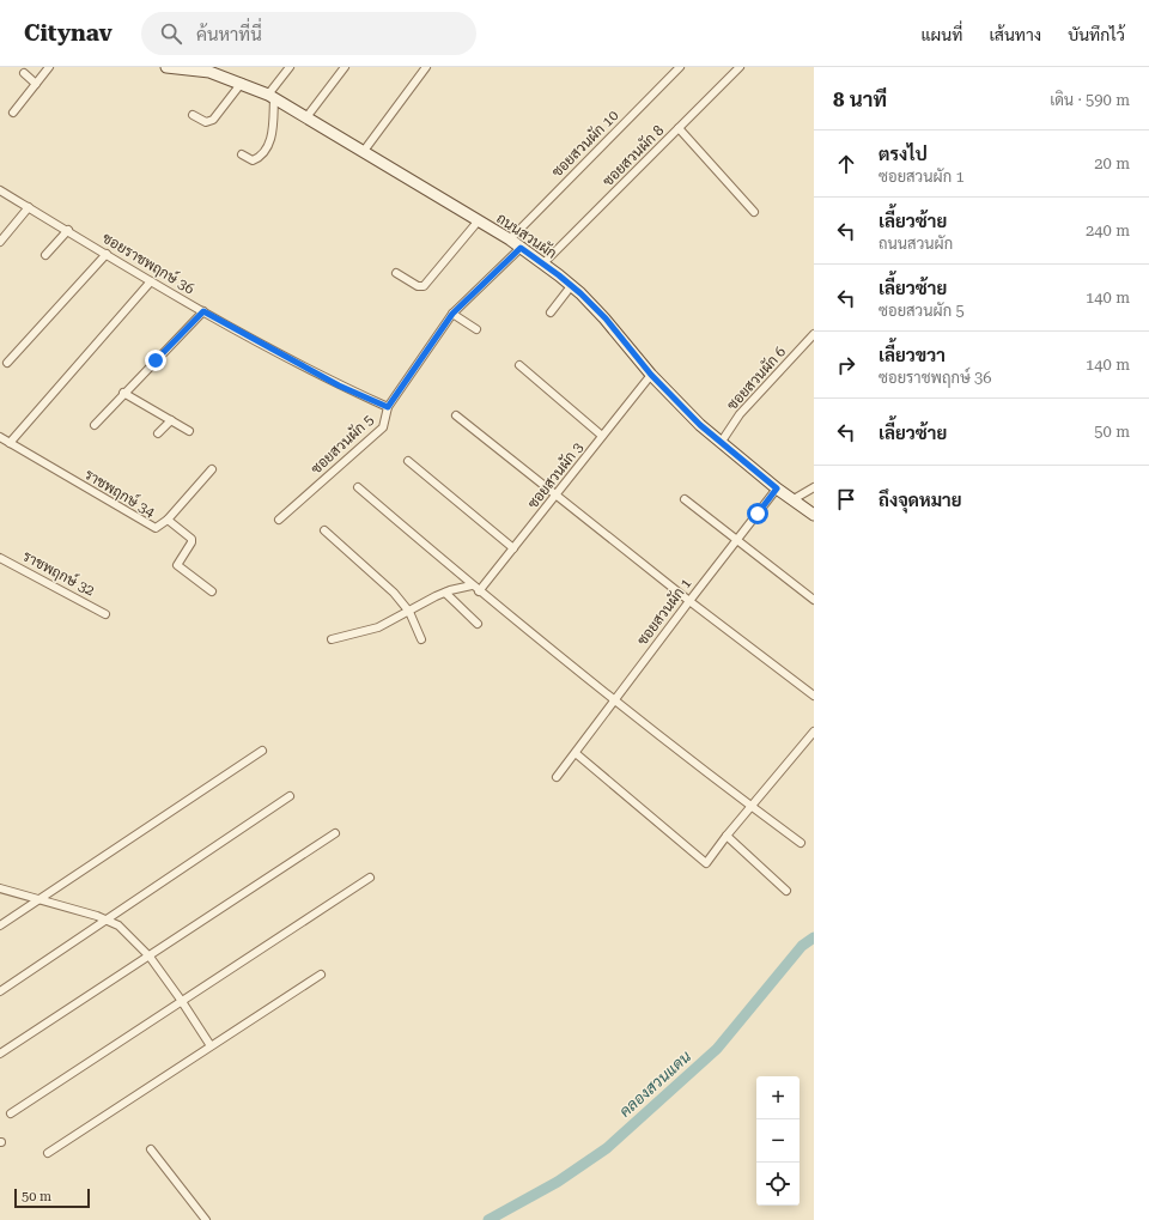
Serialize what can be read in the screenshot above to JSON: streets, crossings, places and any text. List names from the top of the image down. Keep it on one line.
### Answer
{"streets":{"street":["ซอยสวนผัก 10","ซอยสวนผัก 8","ถนนสวนผัก","ซอยราชพฤกษ์ 36","ซอยสวนผัก 6","ซอยสวนผัก 5","ซอยสวนผัก 3","ราชพฤกษ์ 34","ราชพฤกษ์ 32","ซอยสวนผัก 1"]},"crossings":[["ซอยสวนผัก 10","ถนนสวนผัก"],["ซอยสวนผัก 8","ถนนสวนผัก"],["ถนนสวนผัก","ซอยสวนผัก 6"],["ถนนสวนผัก","ซอยสวนผัก 5"],["ถนนสวนผัก","ซอยสวนผัก 3"],["ถนนสวนผัก","ซอยสวนผัก 1"],["ซอยราชพฤกษ์ 36","ซอยสวนผัก 5"]],"water":["คลองสวนแดน"],"scale_bar":"50 m","page":{"header":"Citynav","search":"ค้นหาที่นี่","nav":["แผนที่","เส้นทาง","บันทึกไว้"],"heading":["8 นาที","เดิน · 590 m"],"list":[["ตรงไป","ซอยสวนผัก 1","20 m"],["เลี้ยวซ้าย","ถนนสวนผัก","240 m"],["เลี้ยวซ้าย","ซอยสวนผัก 5","140 m"],["เลี้ยวขวา","ซอยราชพฤกษ์ 36","140 m"],["เลี้ยวซ้าย","50 m"],"ถึงจุดหมาย"],"map_buttons":["+","−"],"scale":"50 m"}}
